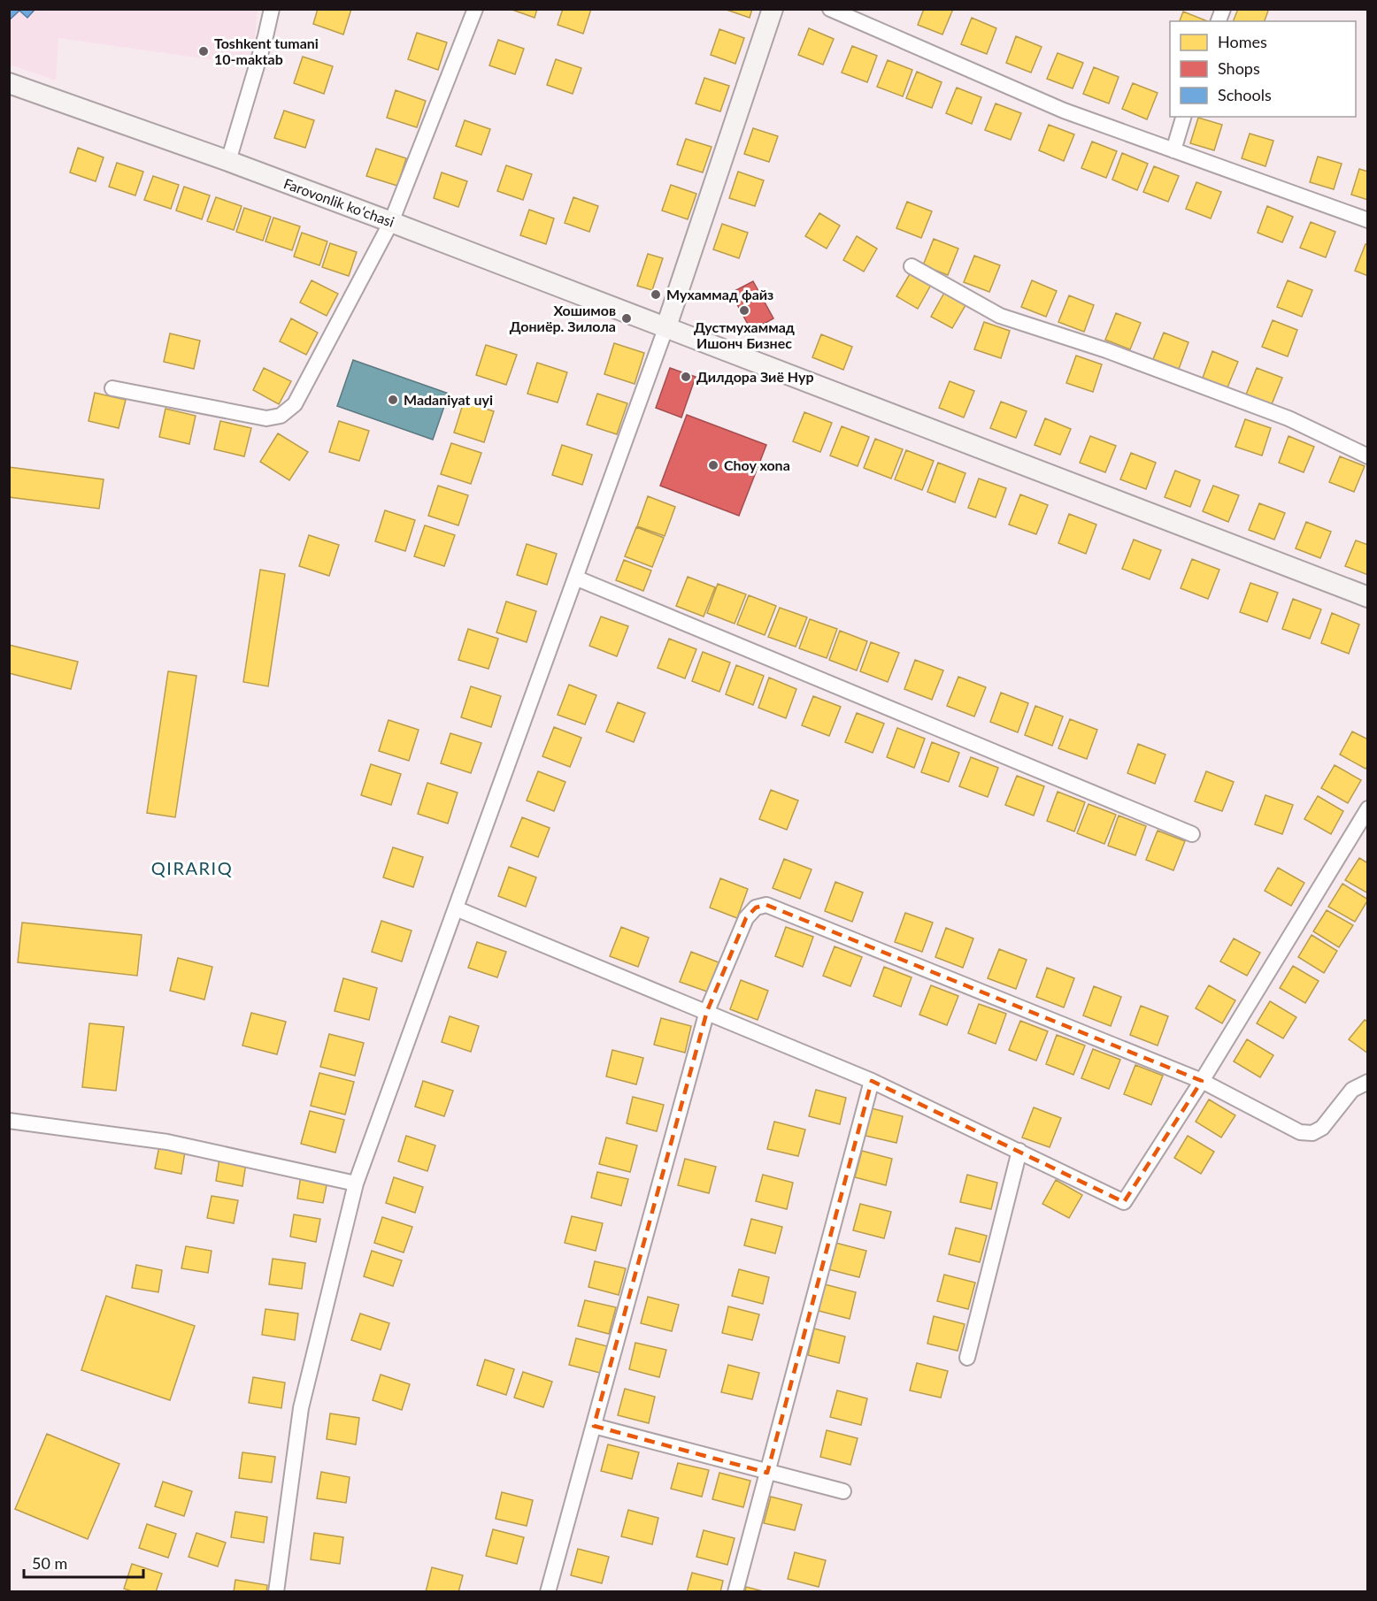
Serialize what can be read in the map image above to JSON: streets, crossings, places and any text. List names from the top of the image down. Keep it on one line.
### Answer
{"streets":{"street":["Farovonlik koʻchasi"]},"districts":["QIRARIQ"],"places":["Toshkent tumani 10-maktab","Мухаммад файз","Дустмухаммад Ишонч Бизнес","Хошимов Дониёр. Зилола","Дилдора Зиё Нур","Madaniyat uyi","Choy xona"],"legend":["Homes","Shops","Schools"],"scale_bar":"50 m"}
